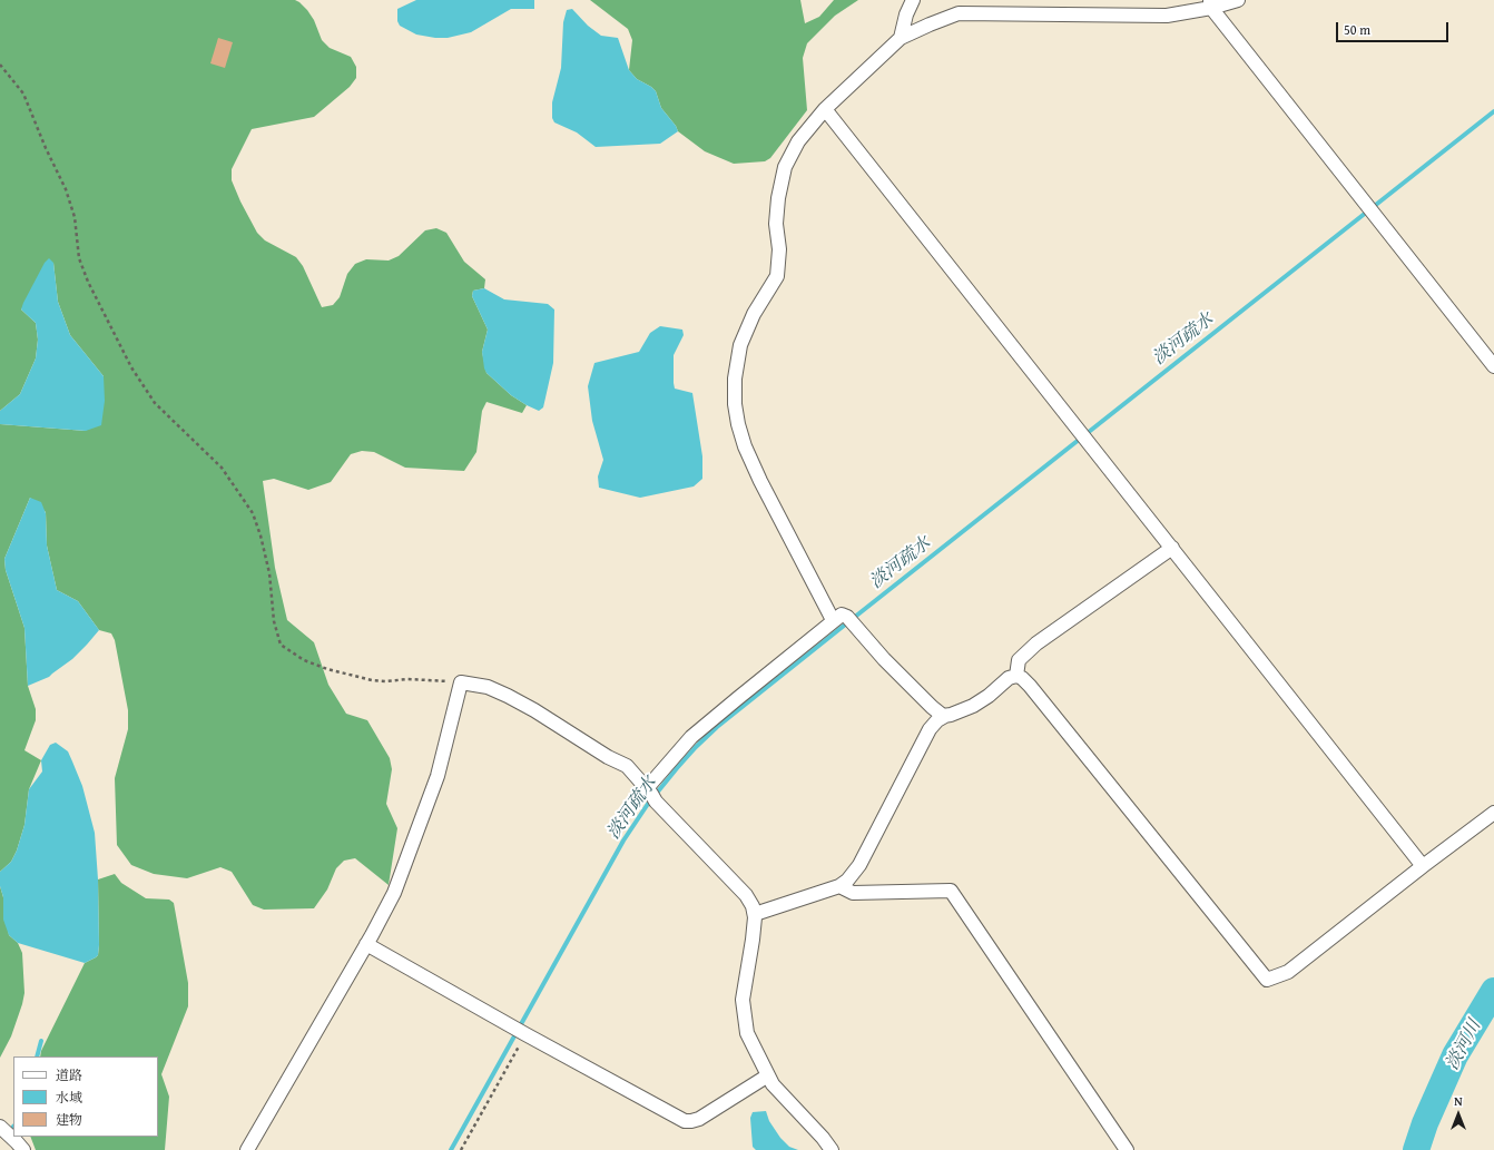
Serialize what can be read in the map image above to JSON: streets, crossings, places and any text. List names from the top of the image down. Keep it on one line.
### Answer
{"water":["淡河疏水","淡河川"],"legend":["道路","水域","建物"],"scale_bar":"50 m","north":"top"}
